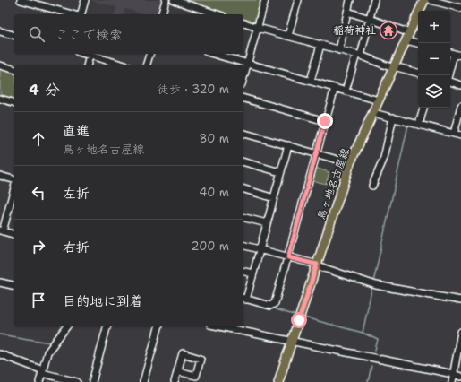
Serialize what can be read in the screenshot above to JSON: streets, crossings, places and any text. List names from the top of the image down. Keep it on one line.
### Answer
{"streets":{"main road":["鳥ヶ地名古屋線"]},"places":{"temple":["稲荷神社"]},"page":{"map_buttons":["+","−"],"search":"ここで検索","heading":["4 分","徒歩 · 320 m"],"list":[["直進","鳥ヶ地名古屋線","80 m"],["左折","40 m"],["右折","200 m"],"目的地に到着"]}}
